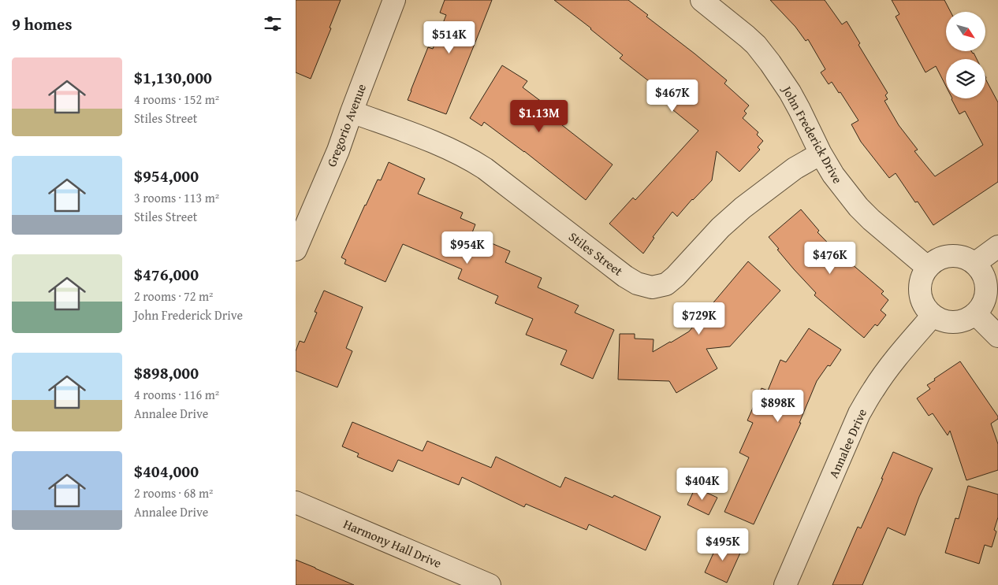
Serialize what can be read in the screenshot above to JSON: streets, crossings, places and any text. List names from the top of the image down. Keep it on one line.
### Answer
{"streets":{"street":["Gregorio Avenue","John Frederick Drive","Stiles Street","Annalee Drive","Harmony Hall Drive"]},"crossings":[["Gregorio Avenue","Stiles Street"],["John Frederick Drive","Stiles Street"],["John Frederick Drive","Annalee Drive"]],"north":"bottom right","page":{"heading":"9 homes","price":["$514K","$467K","$1.13M","$954K","$476K","$729K","$898K","$404K","$495K"],"list":[{"name":"$1,130,000","note":"4 rooms · 152 m² · Stiles Street"},{"name":"$954,000","note":"3 rooms · 113 m² · Stiles Street"},{"name":"$476,000","note":"2 rooms · 72 m² · John Frederick Drive"},{"name":"$898,000","note":"4 rooms · 116 m² · Annalee Drive"},{"name":"$404,000","note":"2 rooms · 68 m² · Annalee Drive"}]}}
